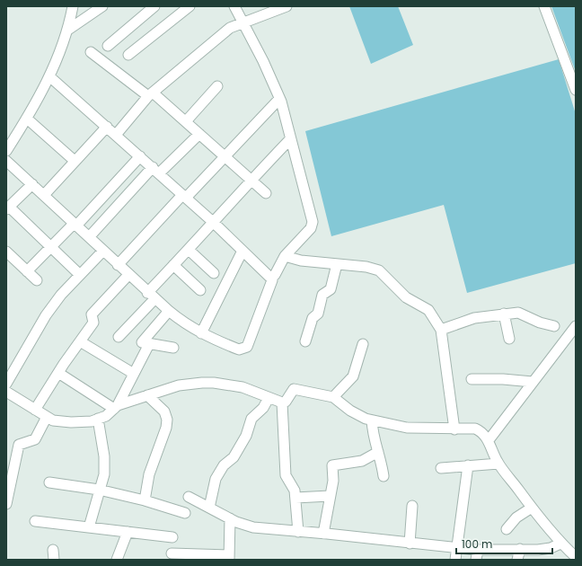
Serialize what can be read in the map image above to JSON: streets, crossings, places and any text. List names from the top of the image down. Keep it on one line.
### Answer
{"scale_bar":"100 m"}
